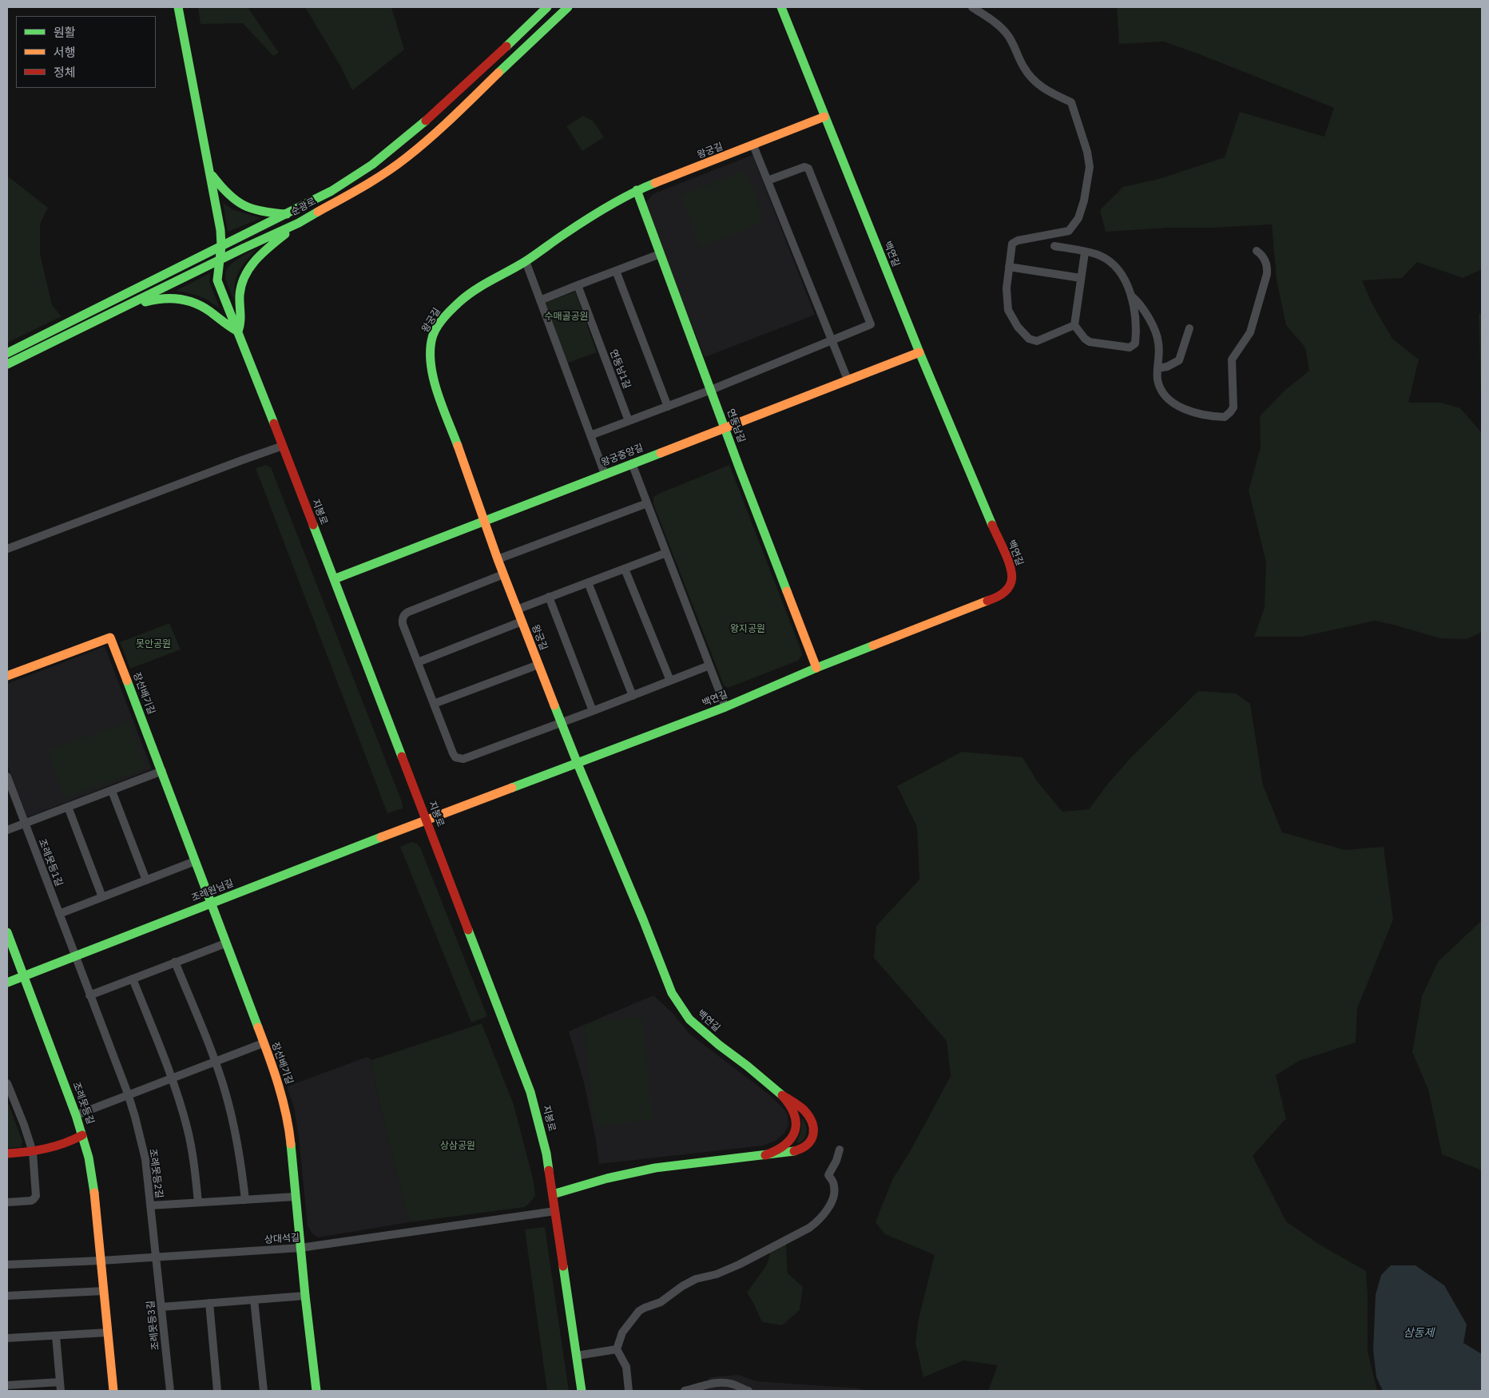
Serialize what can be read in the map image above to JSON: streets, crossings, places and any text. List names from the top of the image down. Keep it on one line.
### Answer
{"streets":{"street":["왕궁길","순광로","백연길","연동남1길","연동남길","왕궁중앙길","지봉로","장선배기길","조례못등1길","조례원님길","조례못등길","조례못등2길","상대석길","조례못등3길"]},"crossings":[["왕궁길","백연길"],["왕궁길","연동남길"],["왕궁길","왕궁중앙길"],["순광로","지봉로"],["백연길","연동남길"],["백연길","왕궁중앙길"],["백연길","지봉로"],["백연길","조례원님길"],["연동남길","왕궁중앙길"],["왕궁중앙길","지봉로"],["지봉로","조례원님길"],["지봉로","상대석길"],["장선배기길","조례원님길"],["장선배기길","상대석길"],["조례못등1길","조례원님길"],["조례못등1길","조례못등2길"],["조례원님길","조례못등길"],["조례원님길","조례못등2길"],["조례못등길","상대석길"],["조례못등2길","상대석길"],["조례못등2길","조례못등3길"],["상대석길","조례못등3길"]],"water":["삼동제"],"parks":["수매골공원","왕지공원","못안공원","상삼공원"],"legend":["원활","서행","정체"]}
